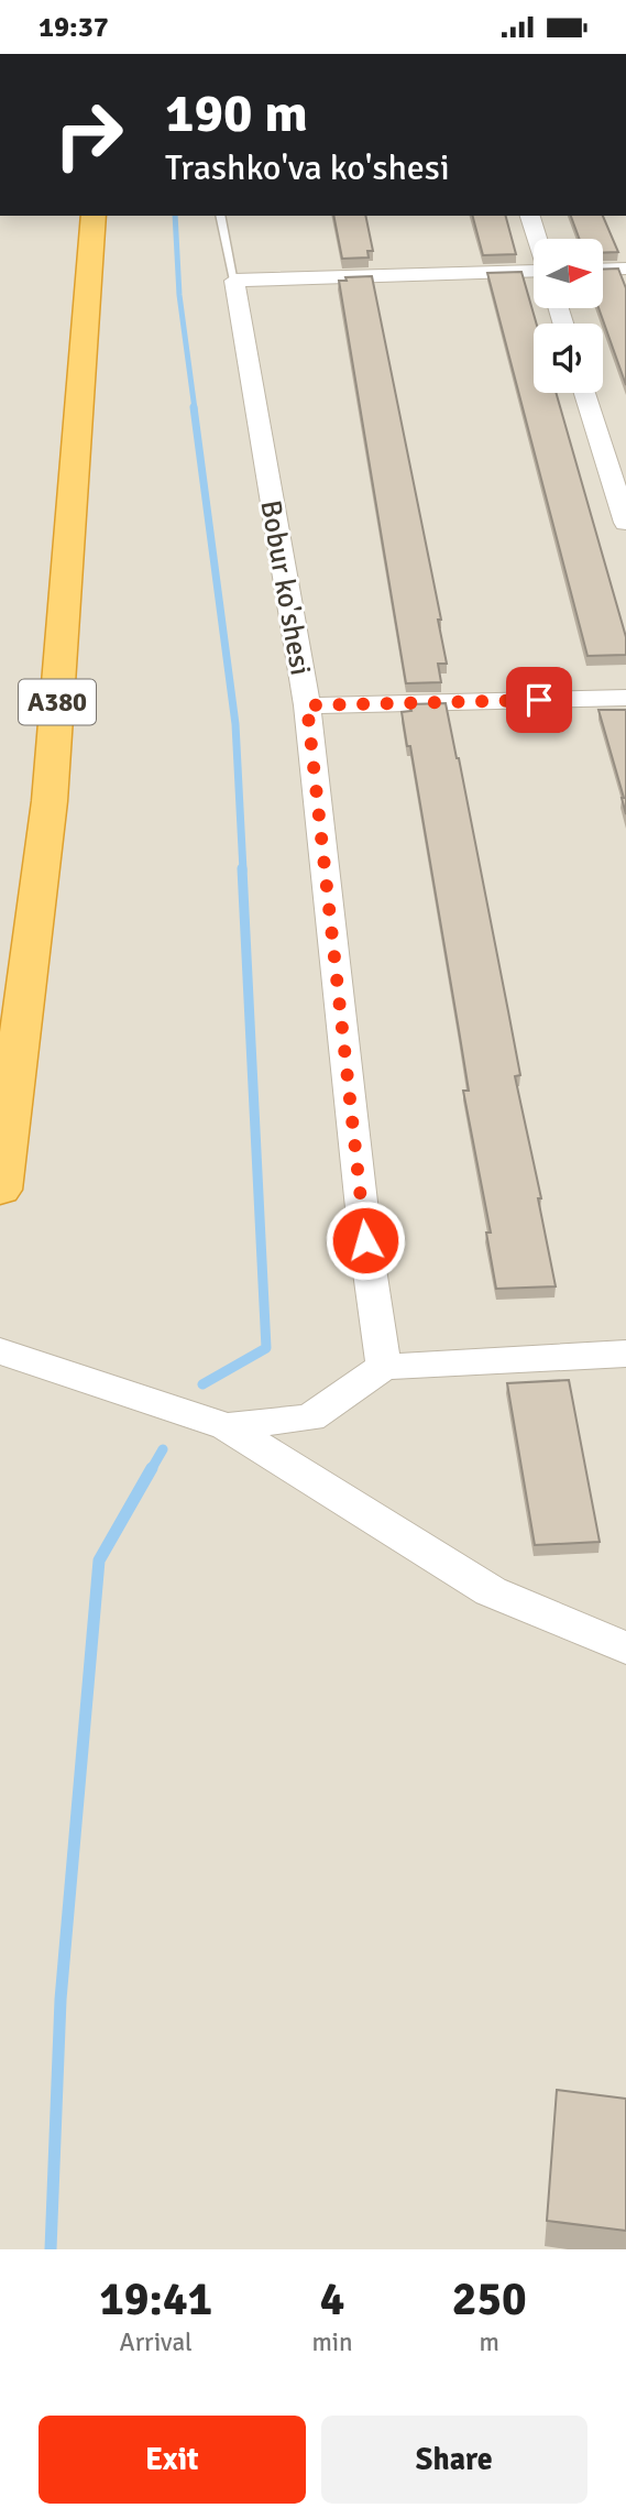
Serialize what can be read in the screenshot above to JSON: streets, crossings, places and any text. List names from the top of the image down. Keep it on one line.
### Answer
{"streets":{"highway":["A380"],"street":["Bobur ko'shesi"]},"north":"right","page":{"status":"19:37","turn":["190 m","Trashko'va ko'shesi"],"eta":["19:41","Arrival","4","min","250","m"],"buttons":["Exit","Share"]}}
